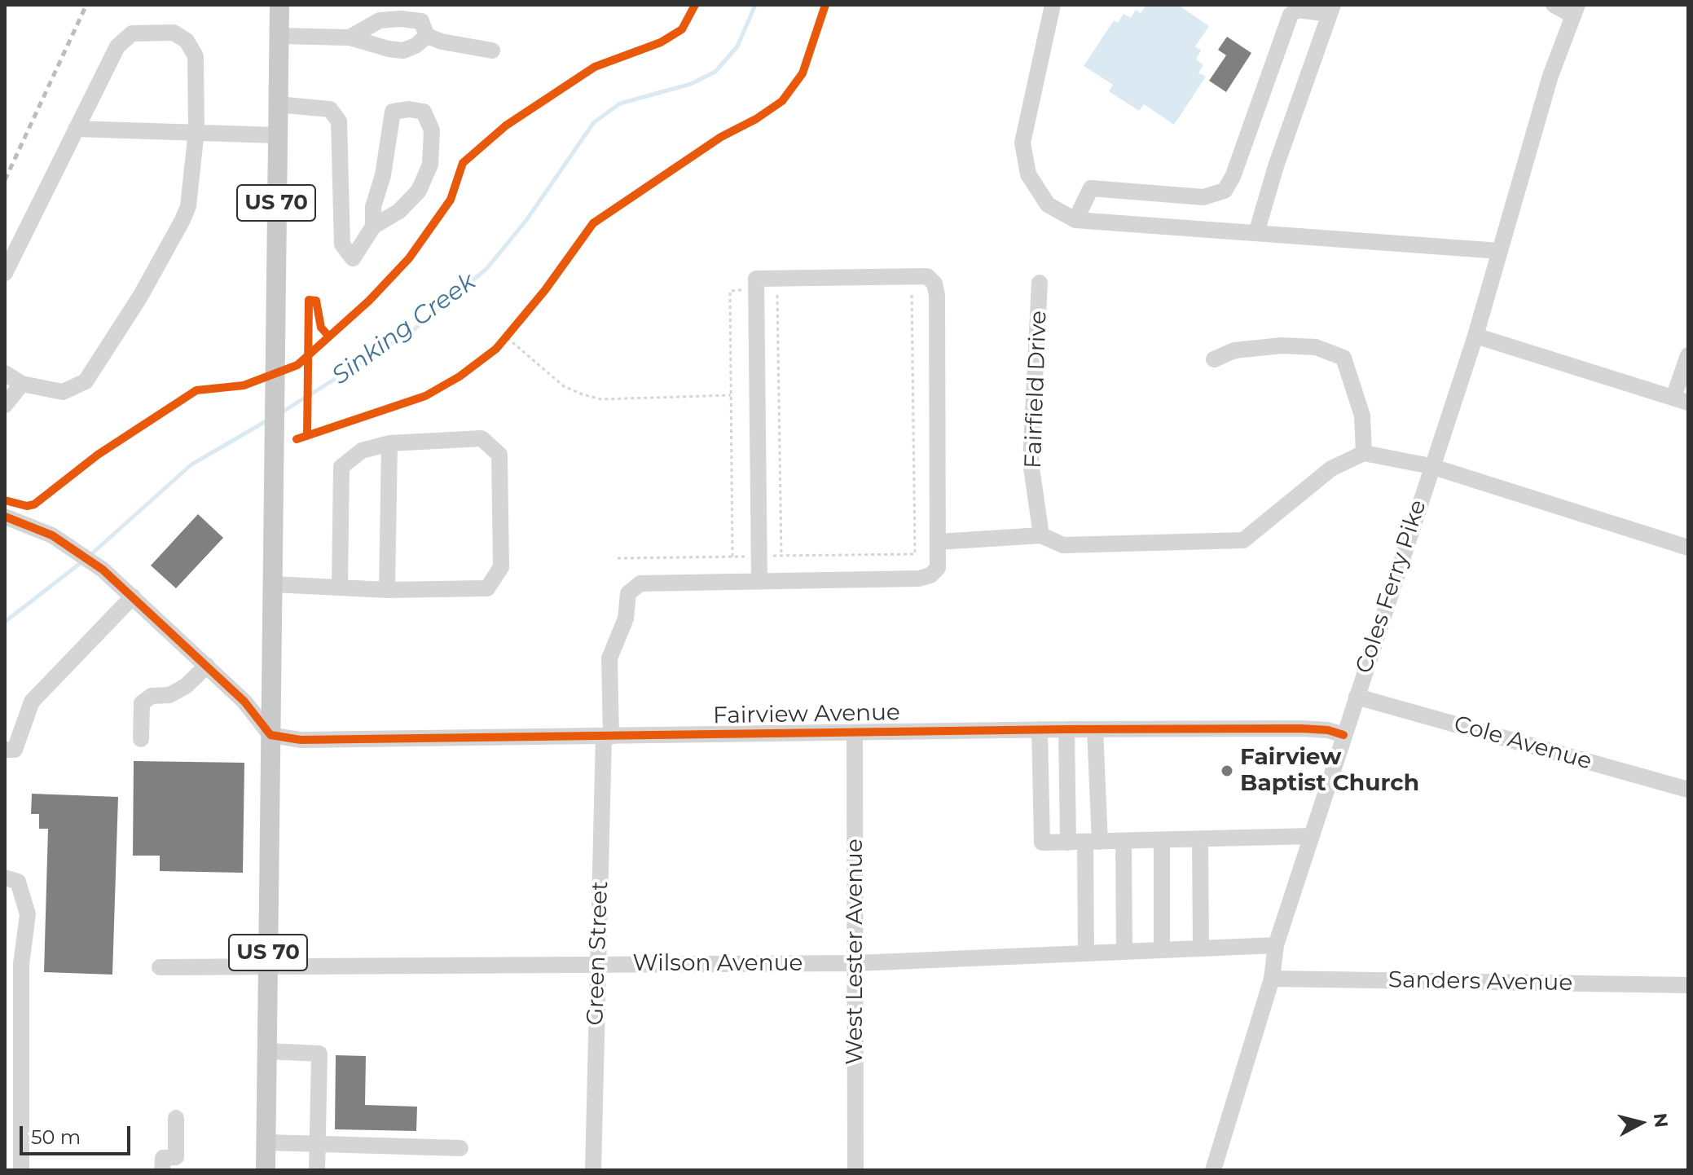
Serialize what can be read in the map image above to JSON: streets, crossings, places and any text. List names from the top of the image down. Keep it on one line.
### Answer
{"streets":{"main road":["US 70"],"street":["Fairfield Drive","Coles Ferry Pike","Fairview Avenue","Cole Avenue","West Lester Avenue","Green Street","Wilson Avenue","Sanders Avenue"]},"crossings":[["US 70","Fairview Avenue"],["US 70","Wilson Avenue"],["Coles Ferry Pike","Fairview Avenue"],["Coles Ferry Pike","Cole Avenue"],["Coles Ferry Pike","Wilson Avenue"],["Coles Ferry Pike","Sanders Avenue"],["Fairview Avenue","West Lester Avenue"],["Fairview Avenue","Green Street"],["West Lester Avenue","Wilson Avenue"],["Green Street","Wilson Avenue"]],"water":["Sinking Creek"],"places":["Fairview Baptist Church"],"scale_bar":"50 m","north":"right"}
